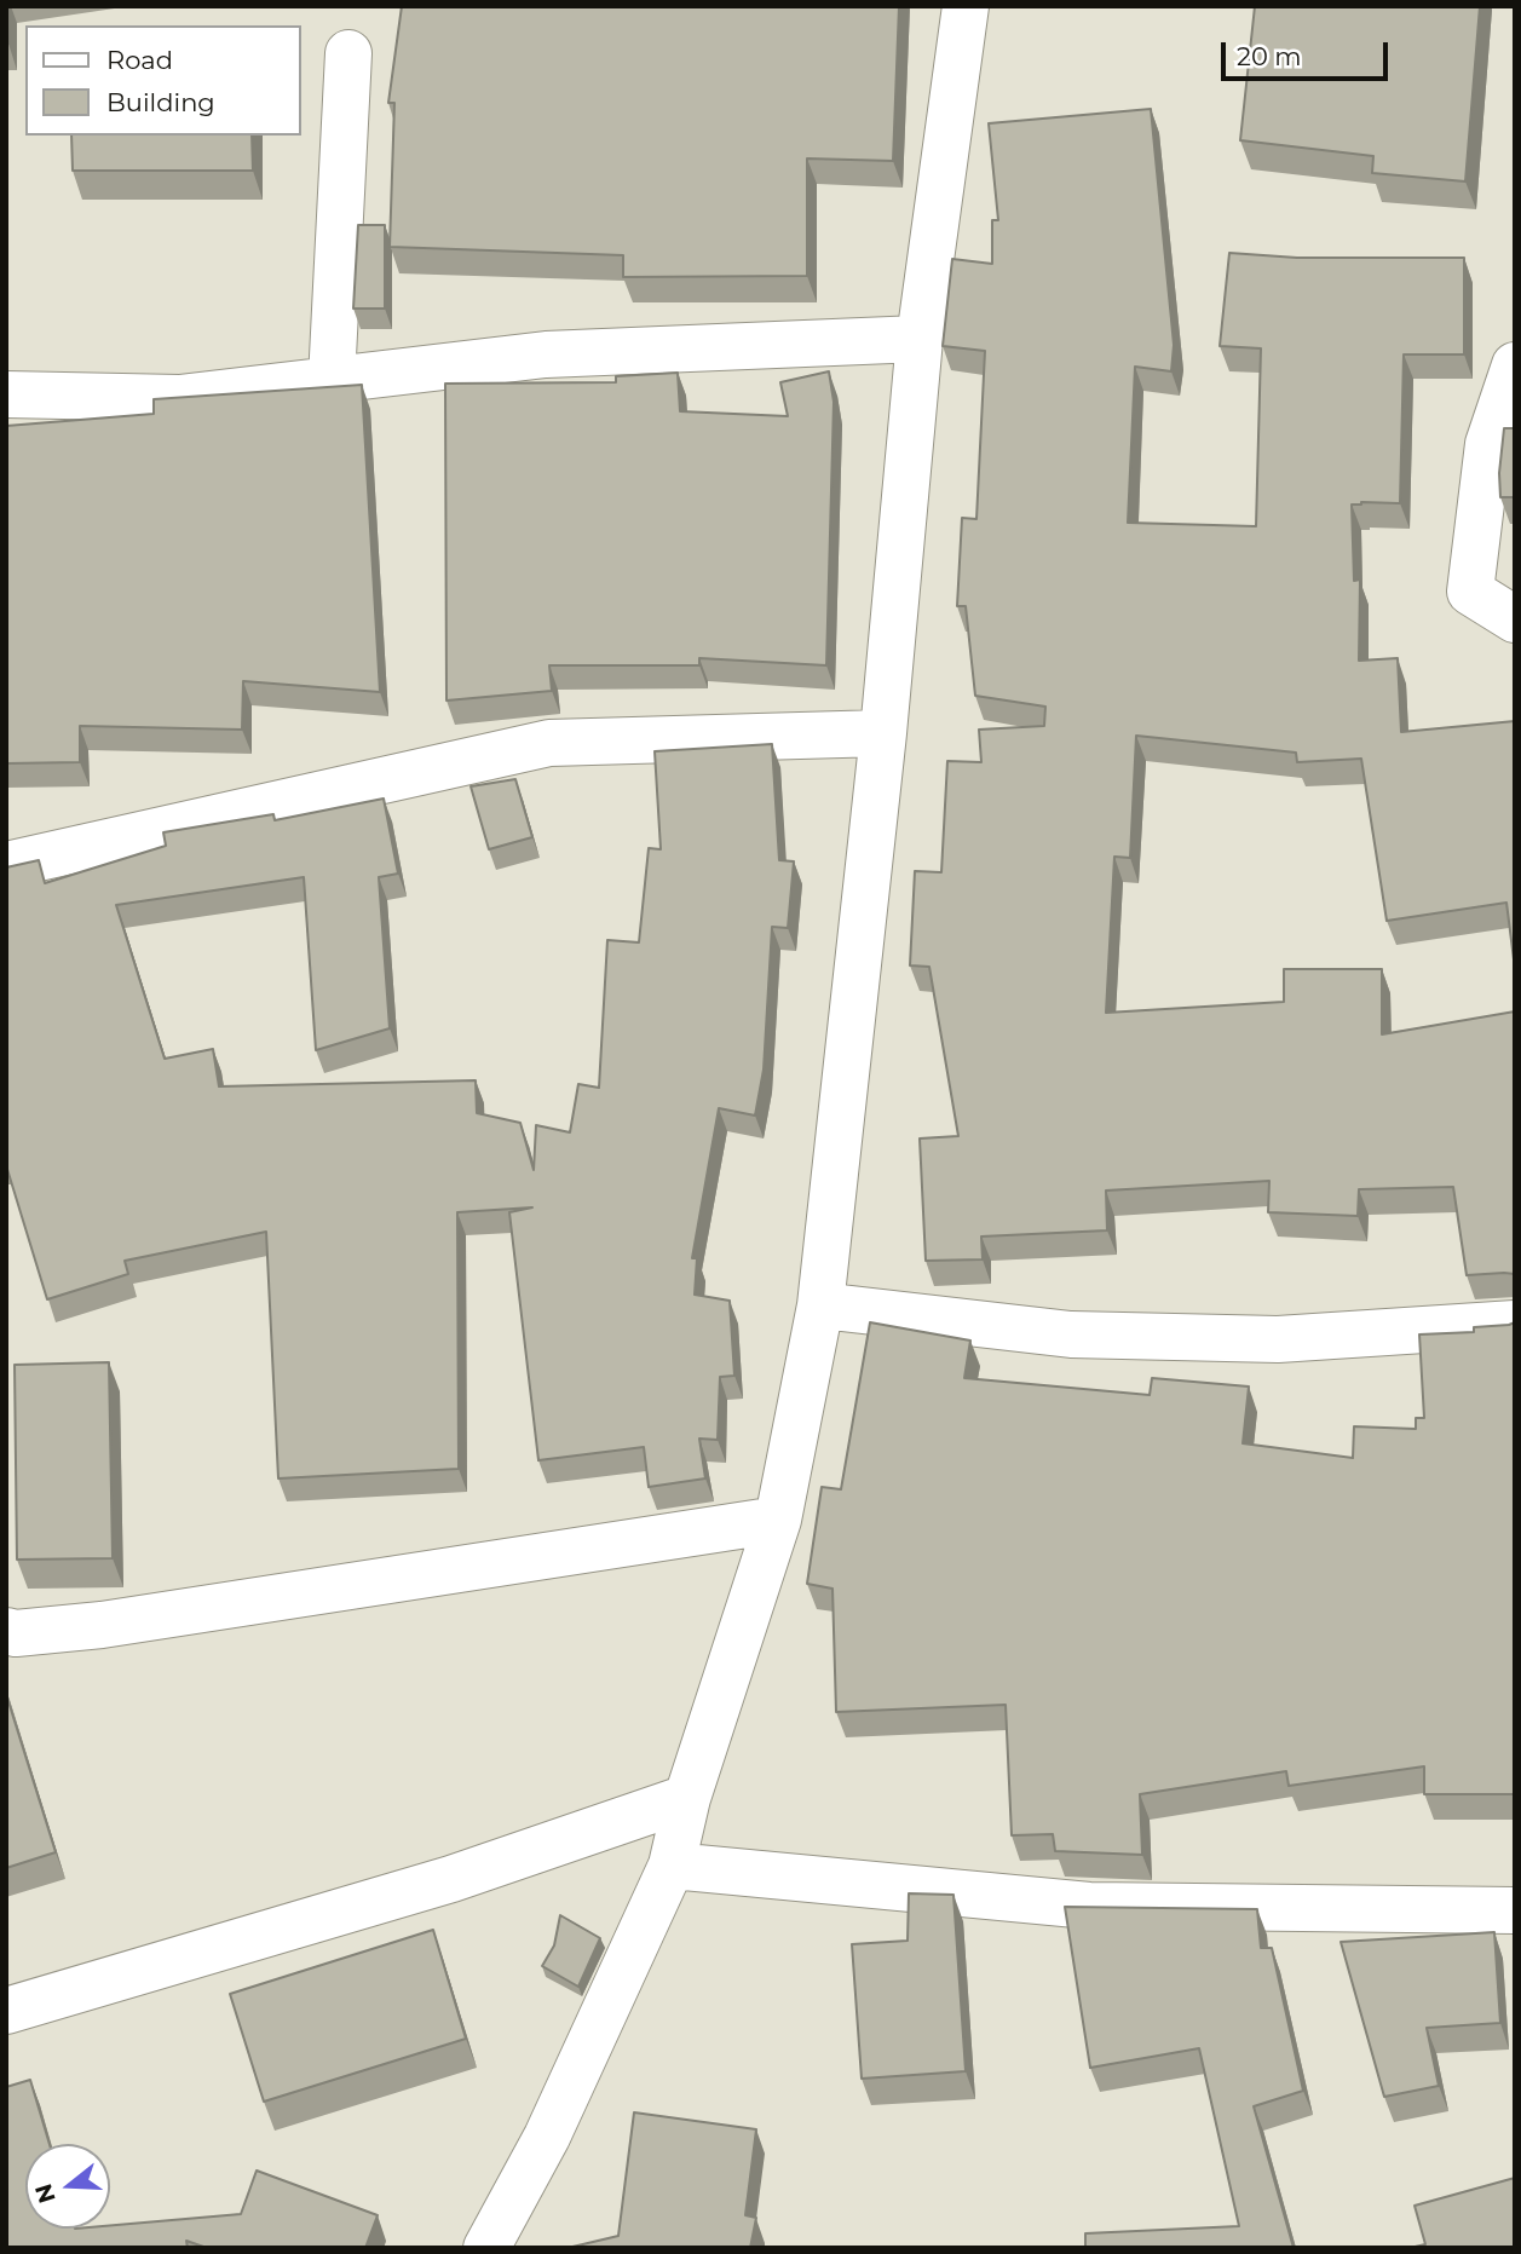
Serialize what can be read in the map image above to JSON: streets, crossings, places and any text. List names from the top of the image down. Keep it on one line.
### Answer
{"legend":["Road","Building"],"scale_bar":"20 m","north":"left"}
